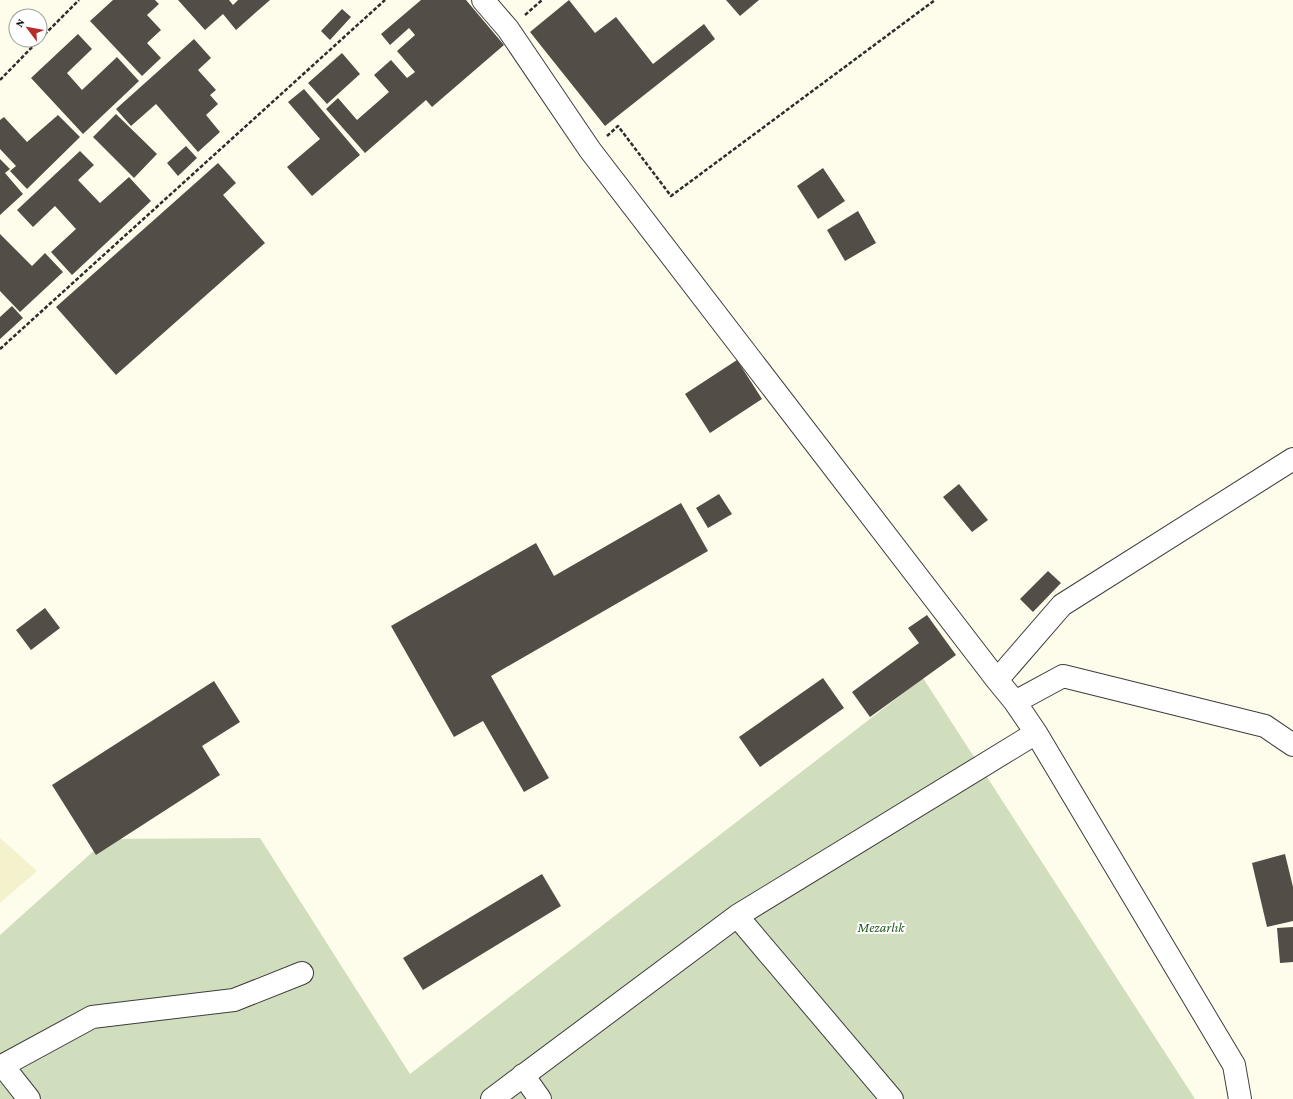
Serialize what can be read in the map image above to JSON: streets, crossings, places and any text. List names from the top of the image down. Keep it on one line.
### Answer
{"parks":["Mezarlık"],"north":"top left"}
